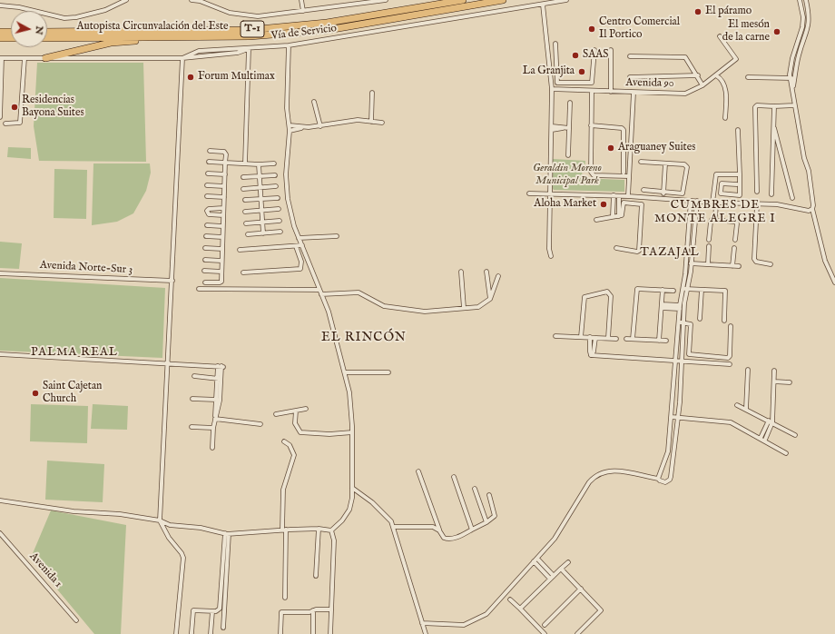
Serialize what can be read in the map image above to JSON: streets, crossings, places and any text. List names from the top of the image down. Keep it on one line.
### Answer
{"streets":{"highway":["Autopista Circunvalación del Este","T-1"],"street":["Vía de Servicio","Avenida 90","Avenida Norte-Sur 3","Avenida 1"]},"districts":["CUMBRES DE MONTE ALEGRE I","TAZAJAL","EL RINCÓN","PALMA REAL"],"parks":["Geraldin Moreno Municipal Park"],"places":["El páramo","Centro Comercial Il Portico","El mesón de la carne","SAAS","La Granjita","Forum Multimax","Residencias Bayona Suites","Araguaney Suites","Aloha Market","Saint Cajetan Church"],"north":"right"}
